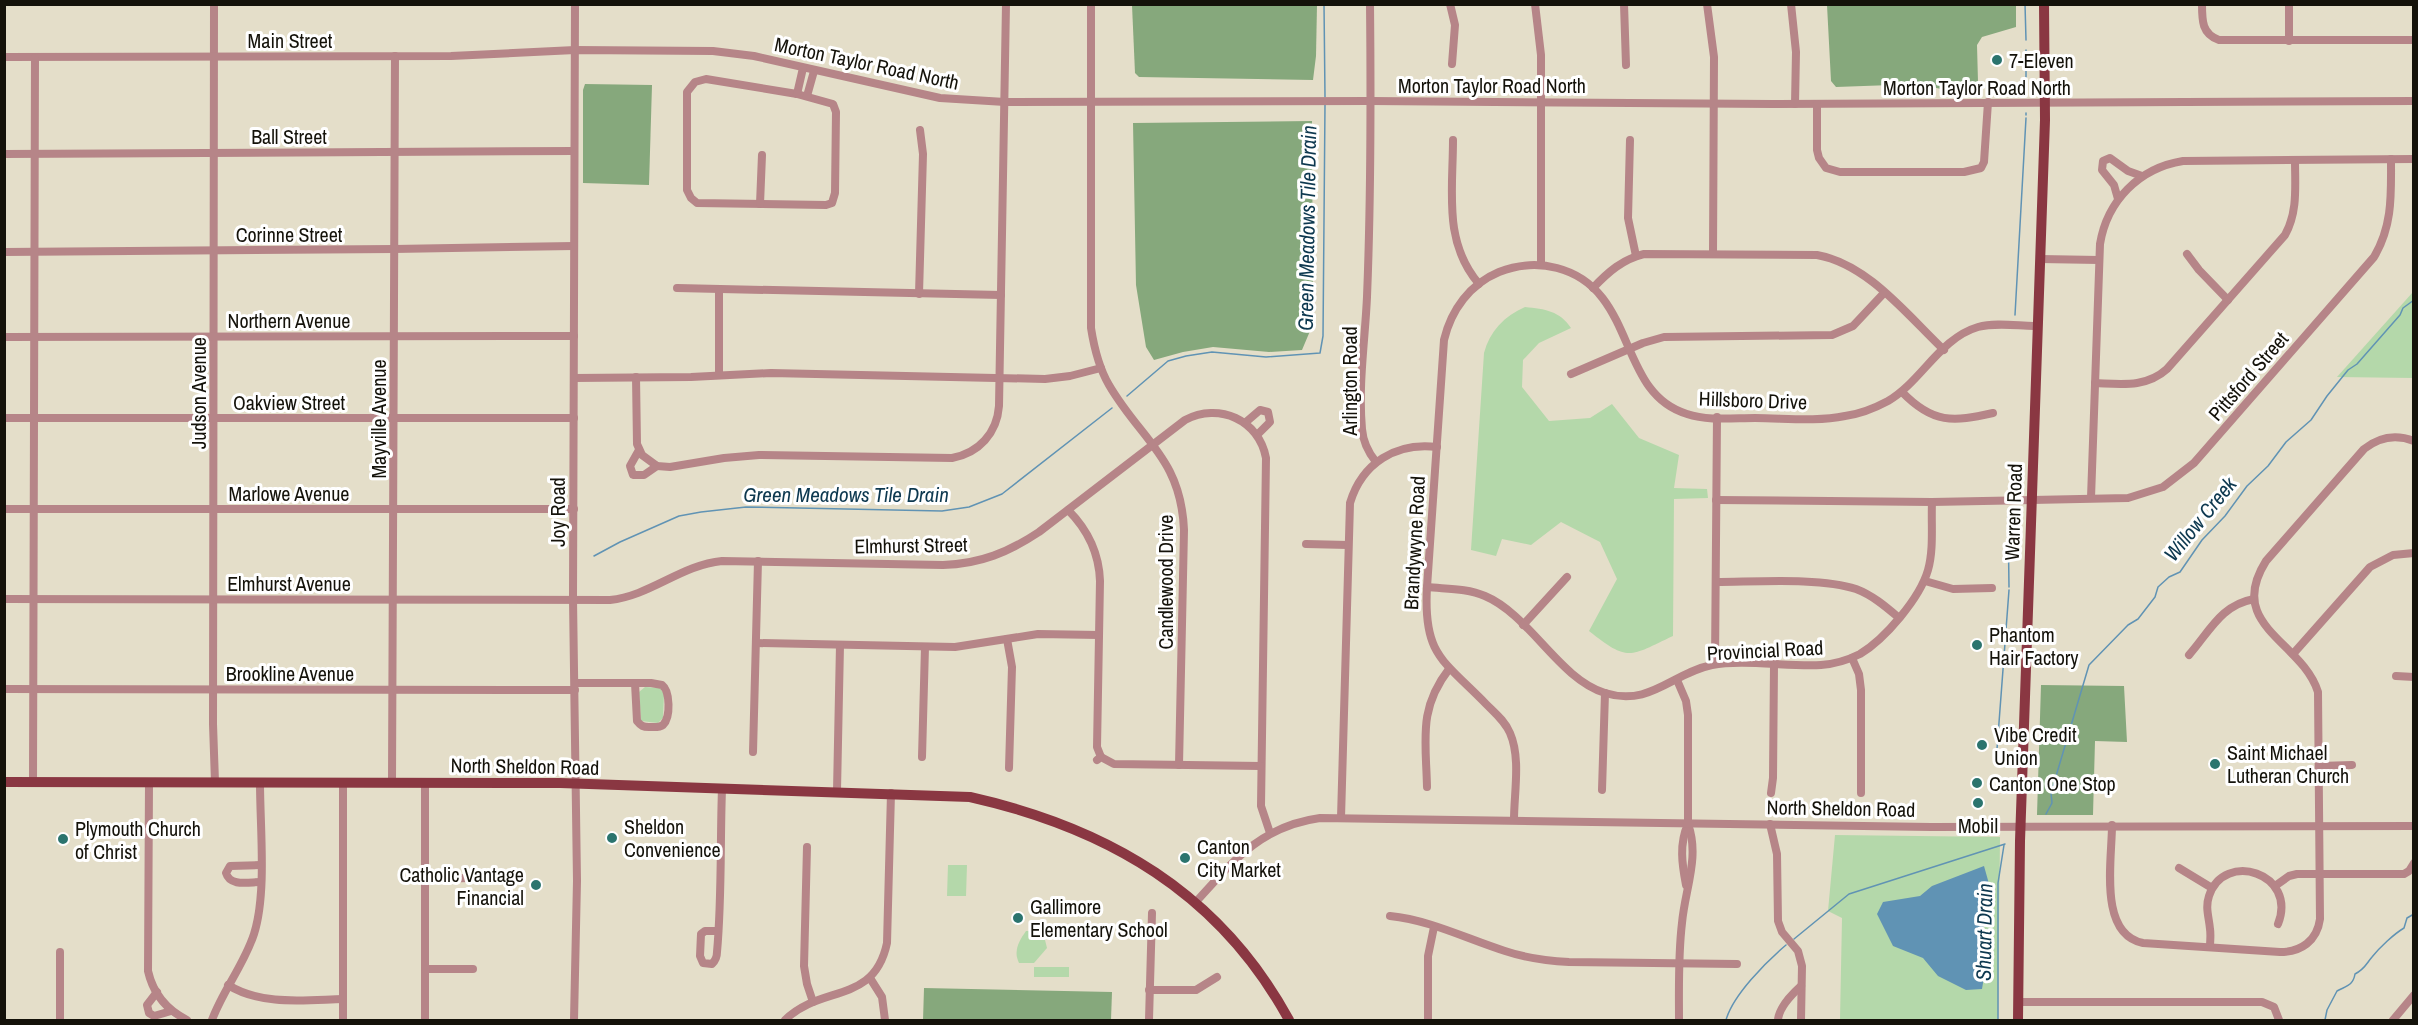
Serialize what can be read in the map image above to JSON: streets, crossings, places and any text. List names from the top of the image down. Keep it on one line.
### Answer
{"streets":{"main road":["Warren Road","North Sheldon Road"],"street":["Main Street","Morton Taylor Road North","Ball Street","Corinne Street","Northern Avenue","Pittsford Street","Arlington Road","Judson Avenue","Hillsboro Drive","Oakview Street","Mayville Avenue","Marlowe Avenue","Joy Road","Brandywyne Road","Elmhurst Street","Candlewood Drive","Elmhurst Avenue","Provincial Road","Brookline Avenue"]},"crossings":[["Main Street","Morton Taylor Road North"],["Main Street","Judson Avenue"],["Main Street","Mayville Avenue"],["Main Street","Joy Road"],["Morton Taylor Road North","Arlington Road"],["Morton Taylor Road North","Joy Road"],["Morton Taylor Road North","Warren Road"],["Morton Taylor Road North","Candlewood Drive"],["Ball Street","Judson Avenue"],["Ball Street","Mayville Avenue"],["Ball Street","Joy Road"],["Corinne Street","Judson Avenue"],["Corinne Street","Mayville Avenue"],["Corinne Street","Joy Road"],["Northern Avenue","Judson Avenue"],["Northern Avenue","Mayville Avenue"],["Northern Avenue","Joy Road"],["Pittsford Street","Warren Road"],["Pittsford Street","Provincial Road"],["Judson Avenue","Oakview Street"],["Judson Avenue","Marlowe Avenue"],["Judson Avenue","Elmhurst Avenue"],["Judson Avenue","Brookline Avenue"],["Judson Avenue","North Sheldon Road"],["Hillsboro Drive","Warren Road"],["Hillsboro Drive","Brandywyne Road"],["Oakview Street","Mayville Avenue"],["Oakview Street","Joy Road"],["Mayville Avenue","Marlowe Avenue"],["Mayville Avenue","Elmhurst Avenue"],["Mayville Avenue","Brookline Avenue"],["Mayville Avenue","North Sheldon Road"],["Marlowe Avenue","Joy Road"],["Joy Road","Elmhurst Street"],["Joy Road","Elmhurst Avenue"],["Joy Road","Brookline Avenue"],["Joy Road","North Sheldon Road"],["Warren Road","North Sheldon Road"],["Brandywyne Road","Provincial Road"],["Brandywyne Road","North Sheldon Road"],["Elmhurst Street","Candlewood Drive"],["Elmhurst Street","Elmhurst Avenue"]],"water":["Green Meadows Tile Drain","Willow Creek","Shuart Drain"],"places":["7-Eleven","Phantom Hair Factory","Vibe Credit Union","Saint Michael Lutheran Church","Canton One Stop","Mobil","Sheldon Convenience","Plymouth Church of Christ","Canton City Market","Catholic Vantage Financial","Gallimore Elementary School"]}
